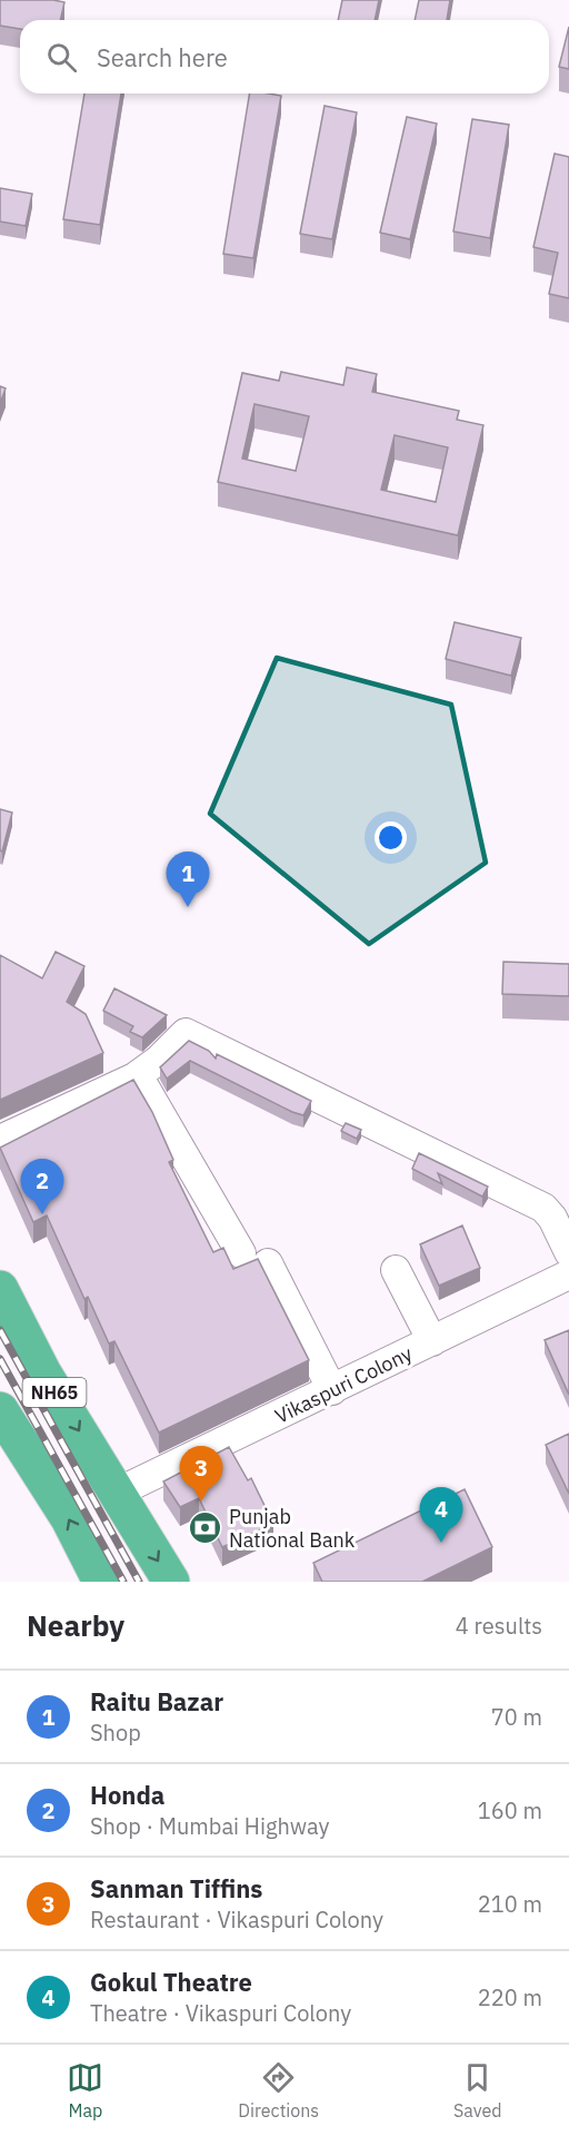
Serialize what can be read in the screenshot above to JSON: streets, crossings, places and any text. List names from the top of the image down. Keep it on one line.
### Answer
{"streets":{"highway":["NH65"],"street":["Vikaspuri Colony"]},"crossings":[["Vikaspuri Colony","NH65"]],"places":{"bank":["Punjab National Bank"]},"page":{"search":"Search here","pins":["1","2","3","4"],"heading":["Nearby","4 results"],"list":[{"mark":"1","name":"Raitu Bazar","note":"Shop","value":"70 m"},{"mark":"2","name":"Honda","note":"Shop · Mumbai Highway","value":"160 m"},{"mark":"3","name":"Sanman Tiffins","note":"Restaurant · Vikaspuri Colony","value":"210 m"},{"mark":"4","name":"Gokul Theatre","note":"Theatre · Vikaspuri Colony","value":"220 m"}],"nav":["Map","Directions","Saved"]}}
